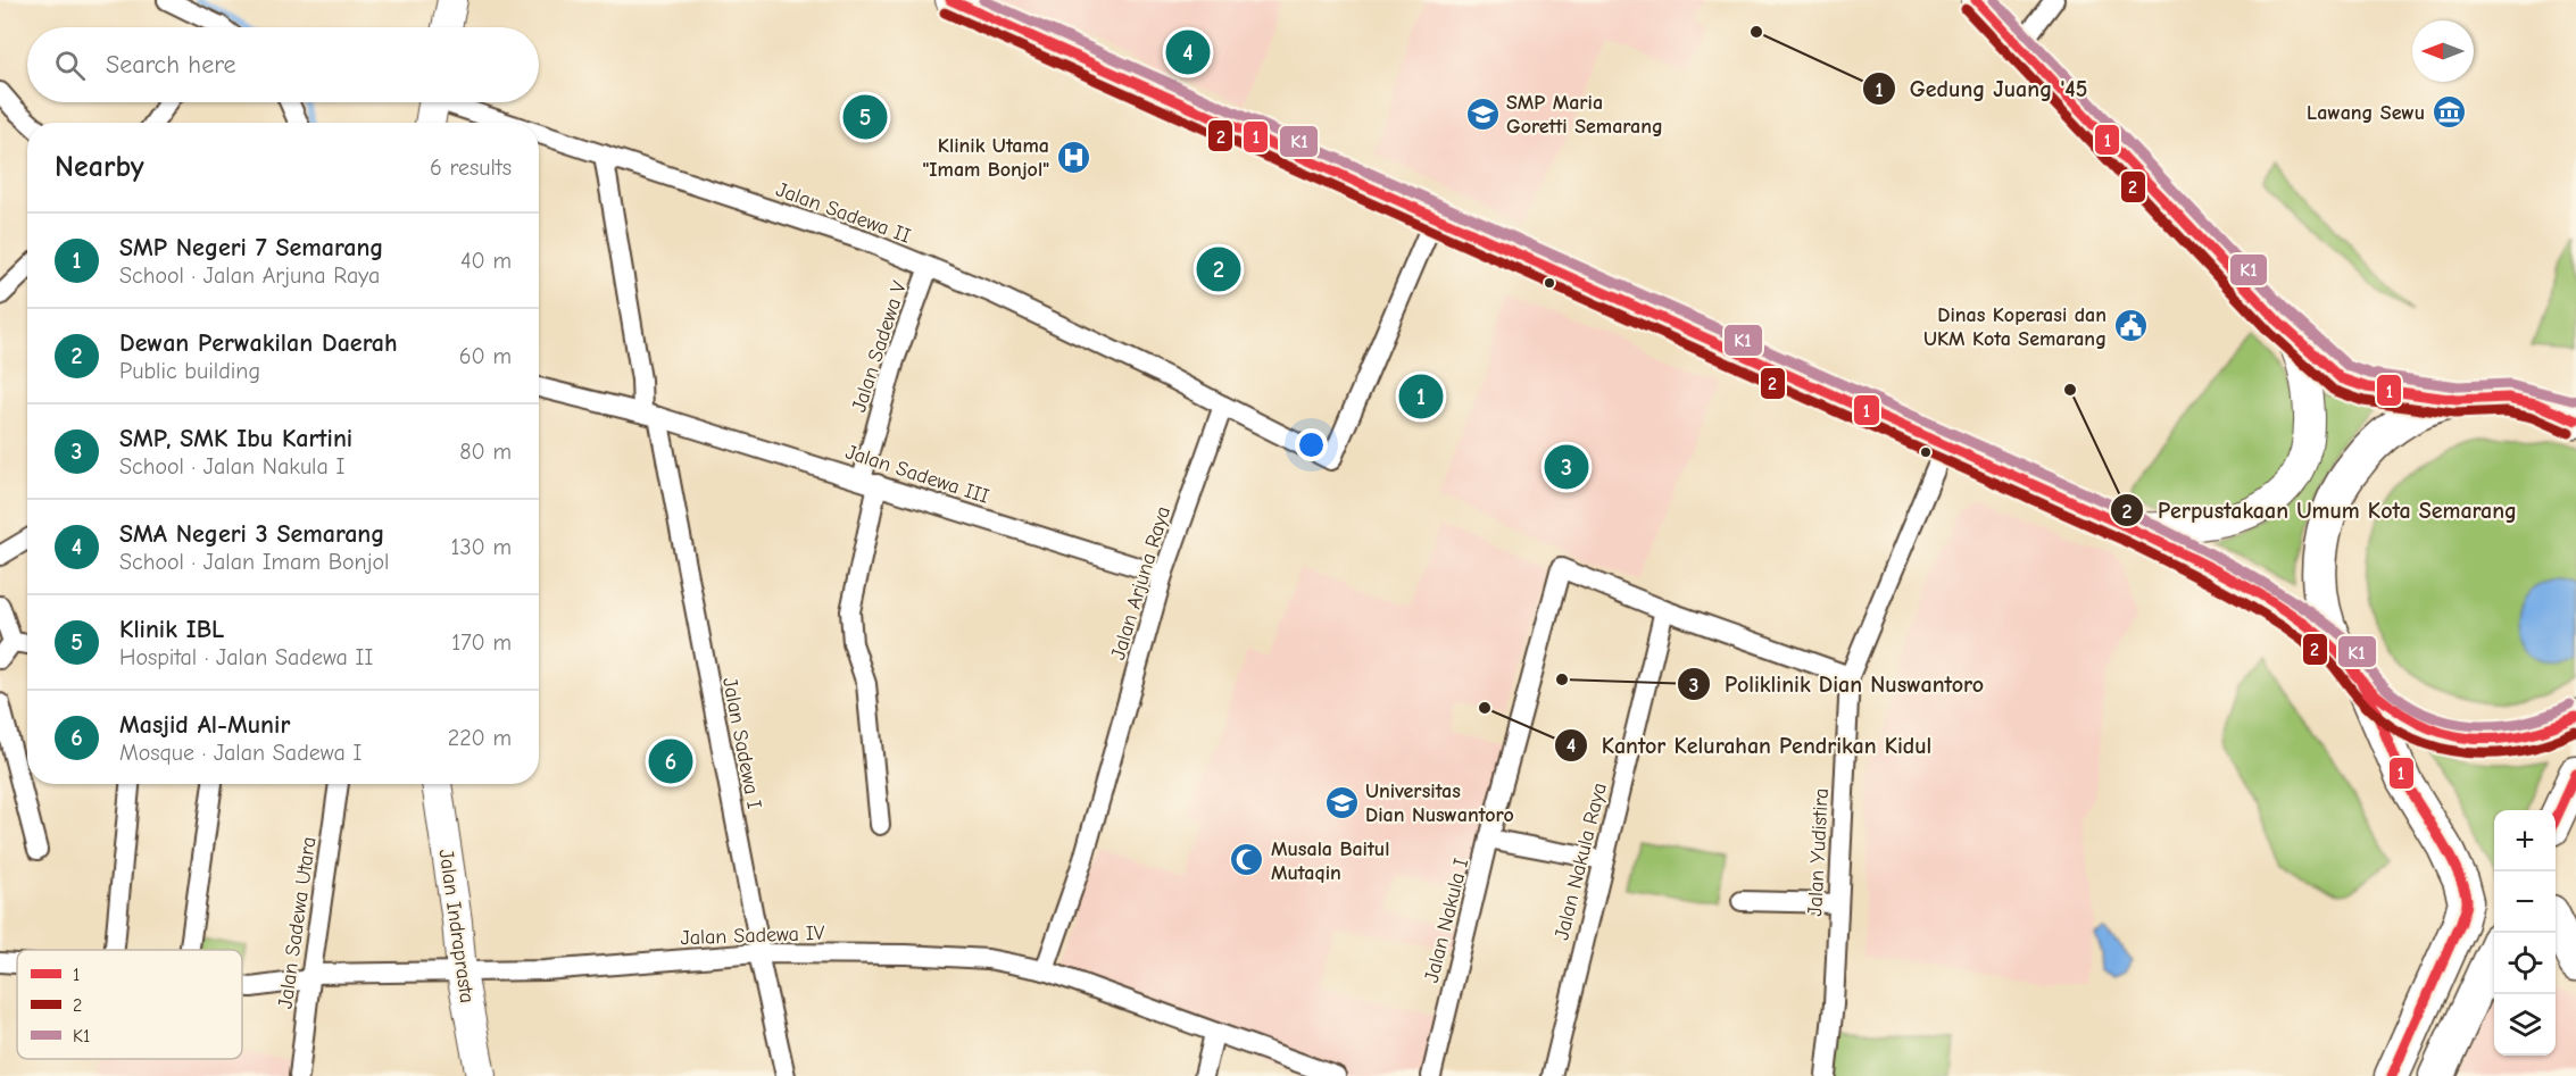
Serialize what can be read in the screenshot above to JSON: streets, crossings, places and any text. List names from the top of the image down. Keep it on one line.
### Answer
{"streets":{"main road":["Jalan Indraprasta"],"street":["Jalan Sadewa II","Jalan Sadewa V","Jalan Sadewa III","Jalan Arjuna Raya","Jalan Sadewa I","Jalan Yudistira","Jalan Nakula Raya","Jalan Nakula I","Jalan Sadewa Utara","Jalan Sadewa IV"]},"crossings":[["Jalan Sadewa II","Jalan Sadewa V"],["Jalan Sadewa II","Jalan Arjuna Raya"],["Jalan Sadewa II","Jalan Sadewa I"],["Jalan Sadewa V","Jalan Sadewa III"],["Jalan Sadewa III","Jalan Arjuna Raya"],["Jalan Sadewa III","Jalan Sadewa I"],["Jalan Arjuna Raya","Jalan Sadewa IV"],["Jalan Sadewa I","Jalan Sadewa IV"],["Jalan Nakula Raya","Jalan Nakula I"],["Jalan Sadewa Utara","Jalan Sadewa IV"],["Jalan Indraprasta","Jalan Sadewa IV"]],"places":{"other":["Gedung Juang '45","Perpustakaan Umum Kota Semarang","Poliklinik Dian Nuswantoro","Kantor Kelurahan Pendrikan Kidul"],"museum":["Lawang Sewu"],"school or university":["SMP Maria Goretti Semarang","Universitas Dian Nuswantoro"],"hospital":["Klinik Utama \"Imam Bonjol\""],"public building":["Dinas Koperasi dan UKM Kota Semarang"],"mosque":["Musala Baitul Mutaqin"]},"lines":["transit line 1","transit line K1","transit line 2"],"legend":["1","2","K1"],"north":"left","page":{"pins":["4","5","2","1","3","6"],"search":"Search here","heading":["Nearby","6 results"],"list":[{"mark":"1","name":"SMP Negeri 7 Semarang","note":"School · Jalan Arjuna Raya","value":"40 m"},{"mark":"2","name":"Dewan Perwakilan Daerah","note":"Public building","value":"60 m"},{"mark":"3","name":"SMP, SMK Ibu Kartini","note":"School · Jalan Nakula I","value":"80 m"},{"mark":"4","name":"SMA Negeri 3 Semarang","note":"School · Jalan Imam Bonjol","value":"130 m"},{"mark":"5","name":"Klinik IBL","note":"Hospital · Jalan Sadewa II","value":"170 m"},{"mark":"6","name":"Masjid Al-Munir","note":"Mosque · Jalan Sadewa I","value":"220 m"}],"map_buttons":["+","−"]}}
